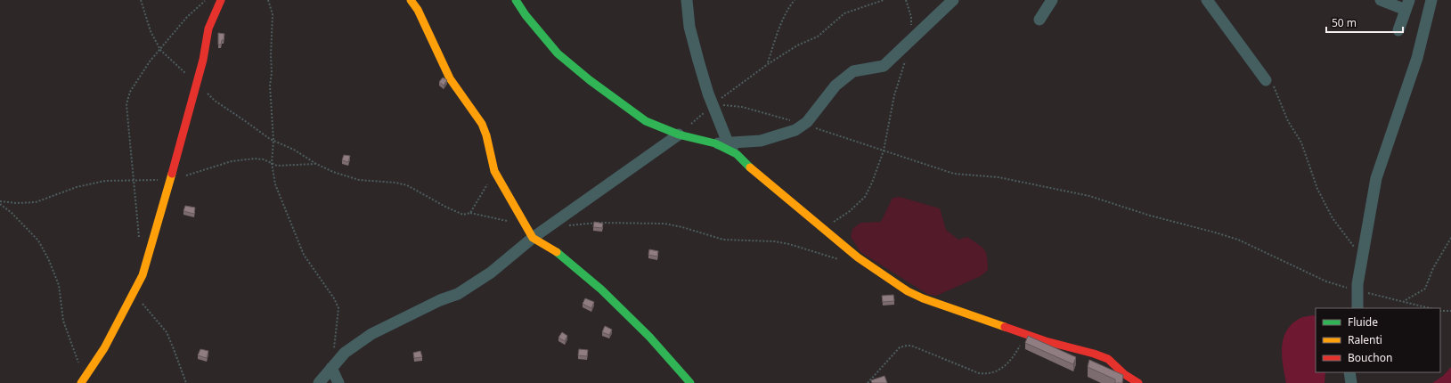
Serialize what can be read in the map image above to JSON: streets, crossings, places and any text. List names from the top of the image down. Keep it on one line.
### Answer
{"legend":["Fluide","Ralenti","Bouchon"],"scale_bar":"50 m"}
